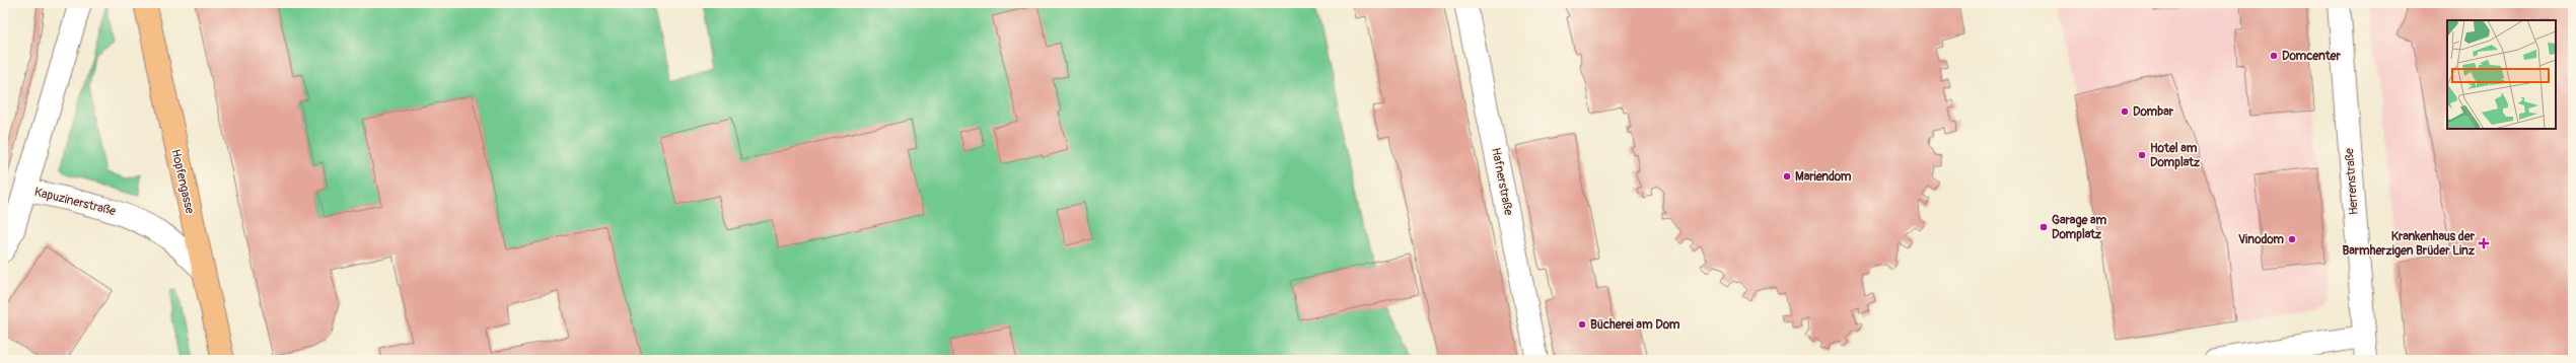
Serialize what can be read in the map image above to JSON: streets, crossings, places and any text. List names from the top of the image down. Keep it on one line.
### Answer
{"streets":{"main road":["Hopfengasse"],"street":["Hafnerstraße","Herrenstraße","Kapuzinerstraße"]},"crossings":[["Hopfengasse","Kapuzinerstraße"]],"places":{"other":["Domcenter","Dombar","Hotel am Domplatz","Mariendom","Garage am Domplatz","Vinodom","Bücherei am Dom"],"health":["Krankenhaus der Barmherzigen Brüder Linz"]}}
